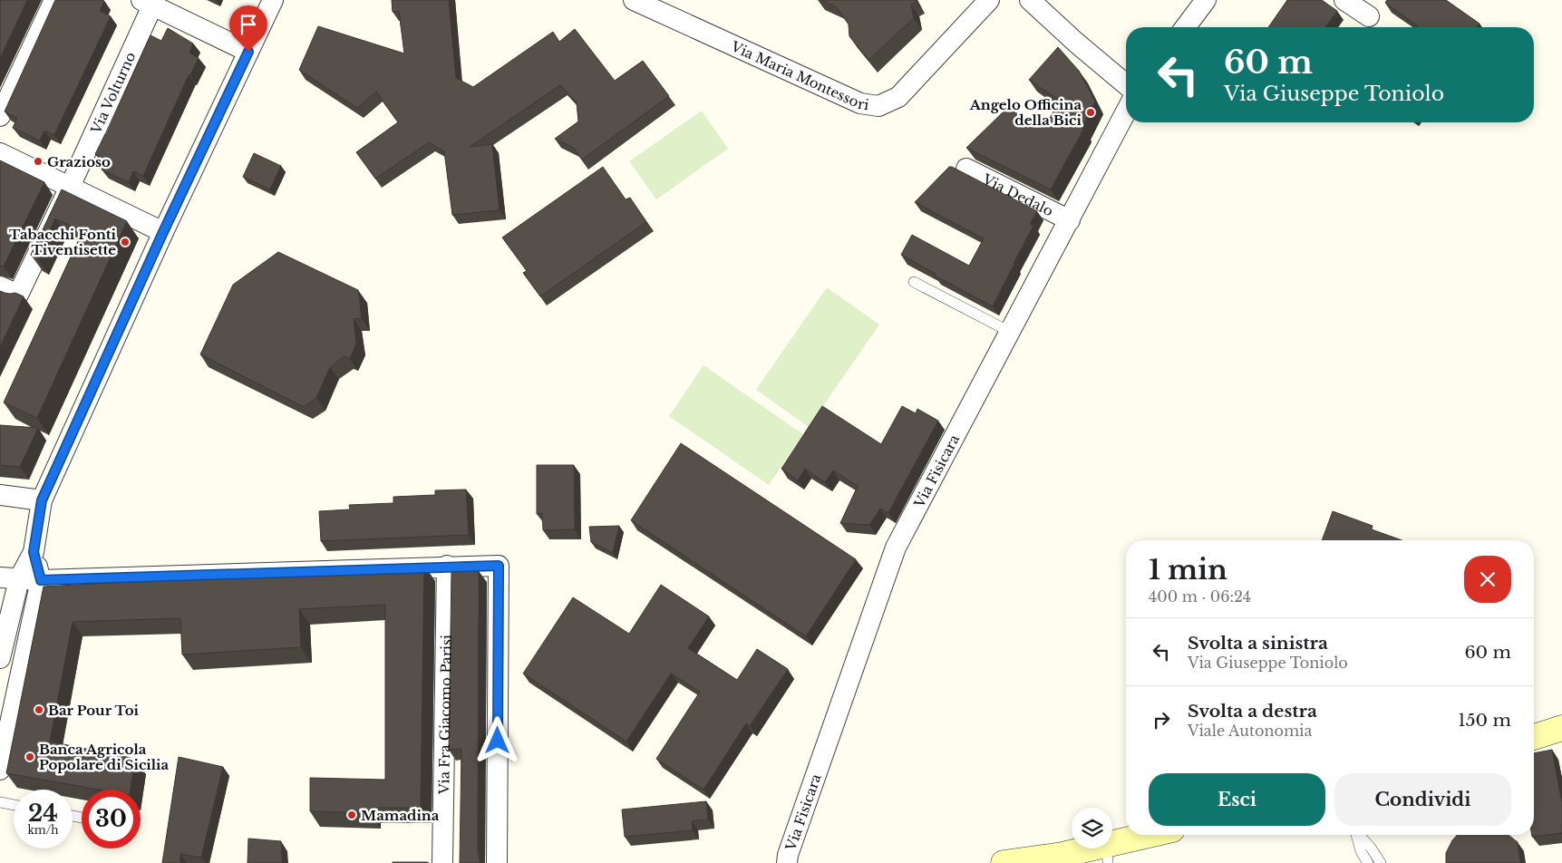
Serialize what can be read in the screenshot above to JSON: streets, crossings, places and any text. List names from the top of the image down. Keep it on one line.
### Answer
{"streets":{"street":["Via Maria Montessori","Via Volturno","Via Dedalo","Via Fisicara","Via Fra Giacomo Parisi"]},"crossings":[["Via Dedalo","Via Fisicara"]],"places":["Angelo Officina della Bici","Grazioso","Tabacchi Fonti Tiventisette","Bar Pour Toi","Banca Agricola Popolare di Sicilia","Mamadina"],"page":{"turn":["60 m","Via Giuseppe Toniolo"],"heading":["1 min","400 m · 06:24"],"list":[{"name":"Svolta a sinistra","note":"Via Giuseppe Toniolo","value":"60 m"},{"name":"Svolta a destra","note":"Viale Autonomia","value":"150 m"}],"buttons":["Esci","Condividi"],"speed":"24 km/h","limit":"30"}}
